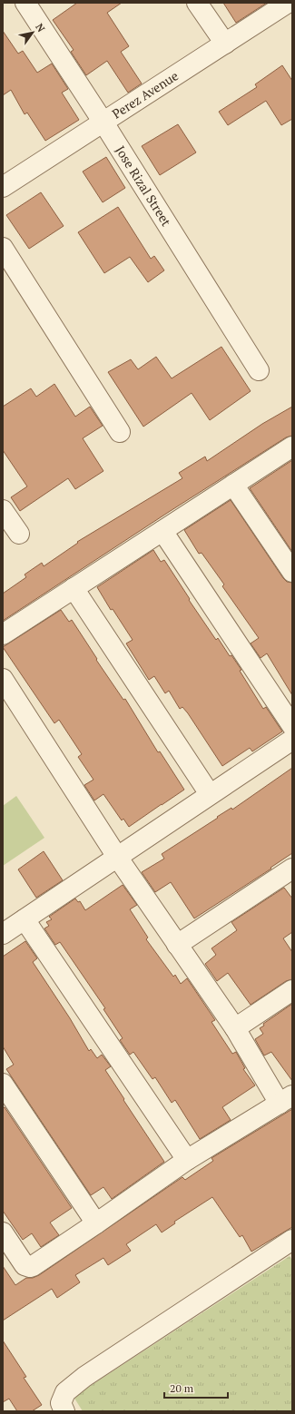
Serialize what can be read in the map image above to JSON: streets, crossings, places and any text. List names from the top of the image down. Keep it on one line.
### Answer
{"streets":{"street":["Perez Avenue","Jose Rizal Street"]},"crossings":[["Perez Avenue","Jose Rizal Street"]],"scale_bar":"20 m","north":"top right"}
